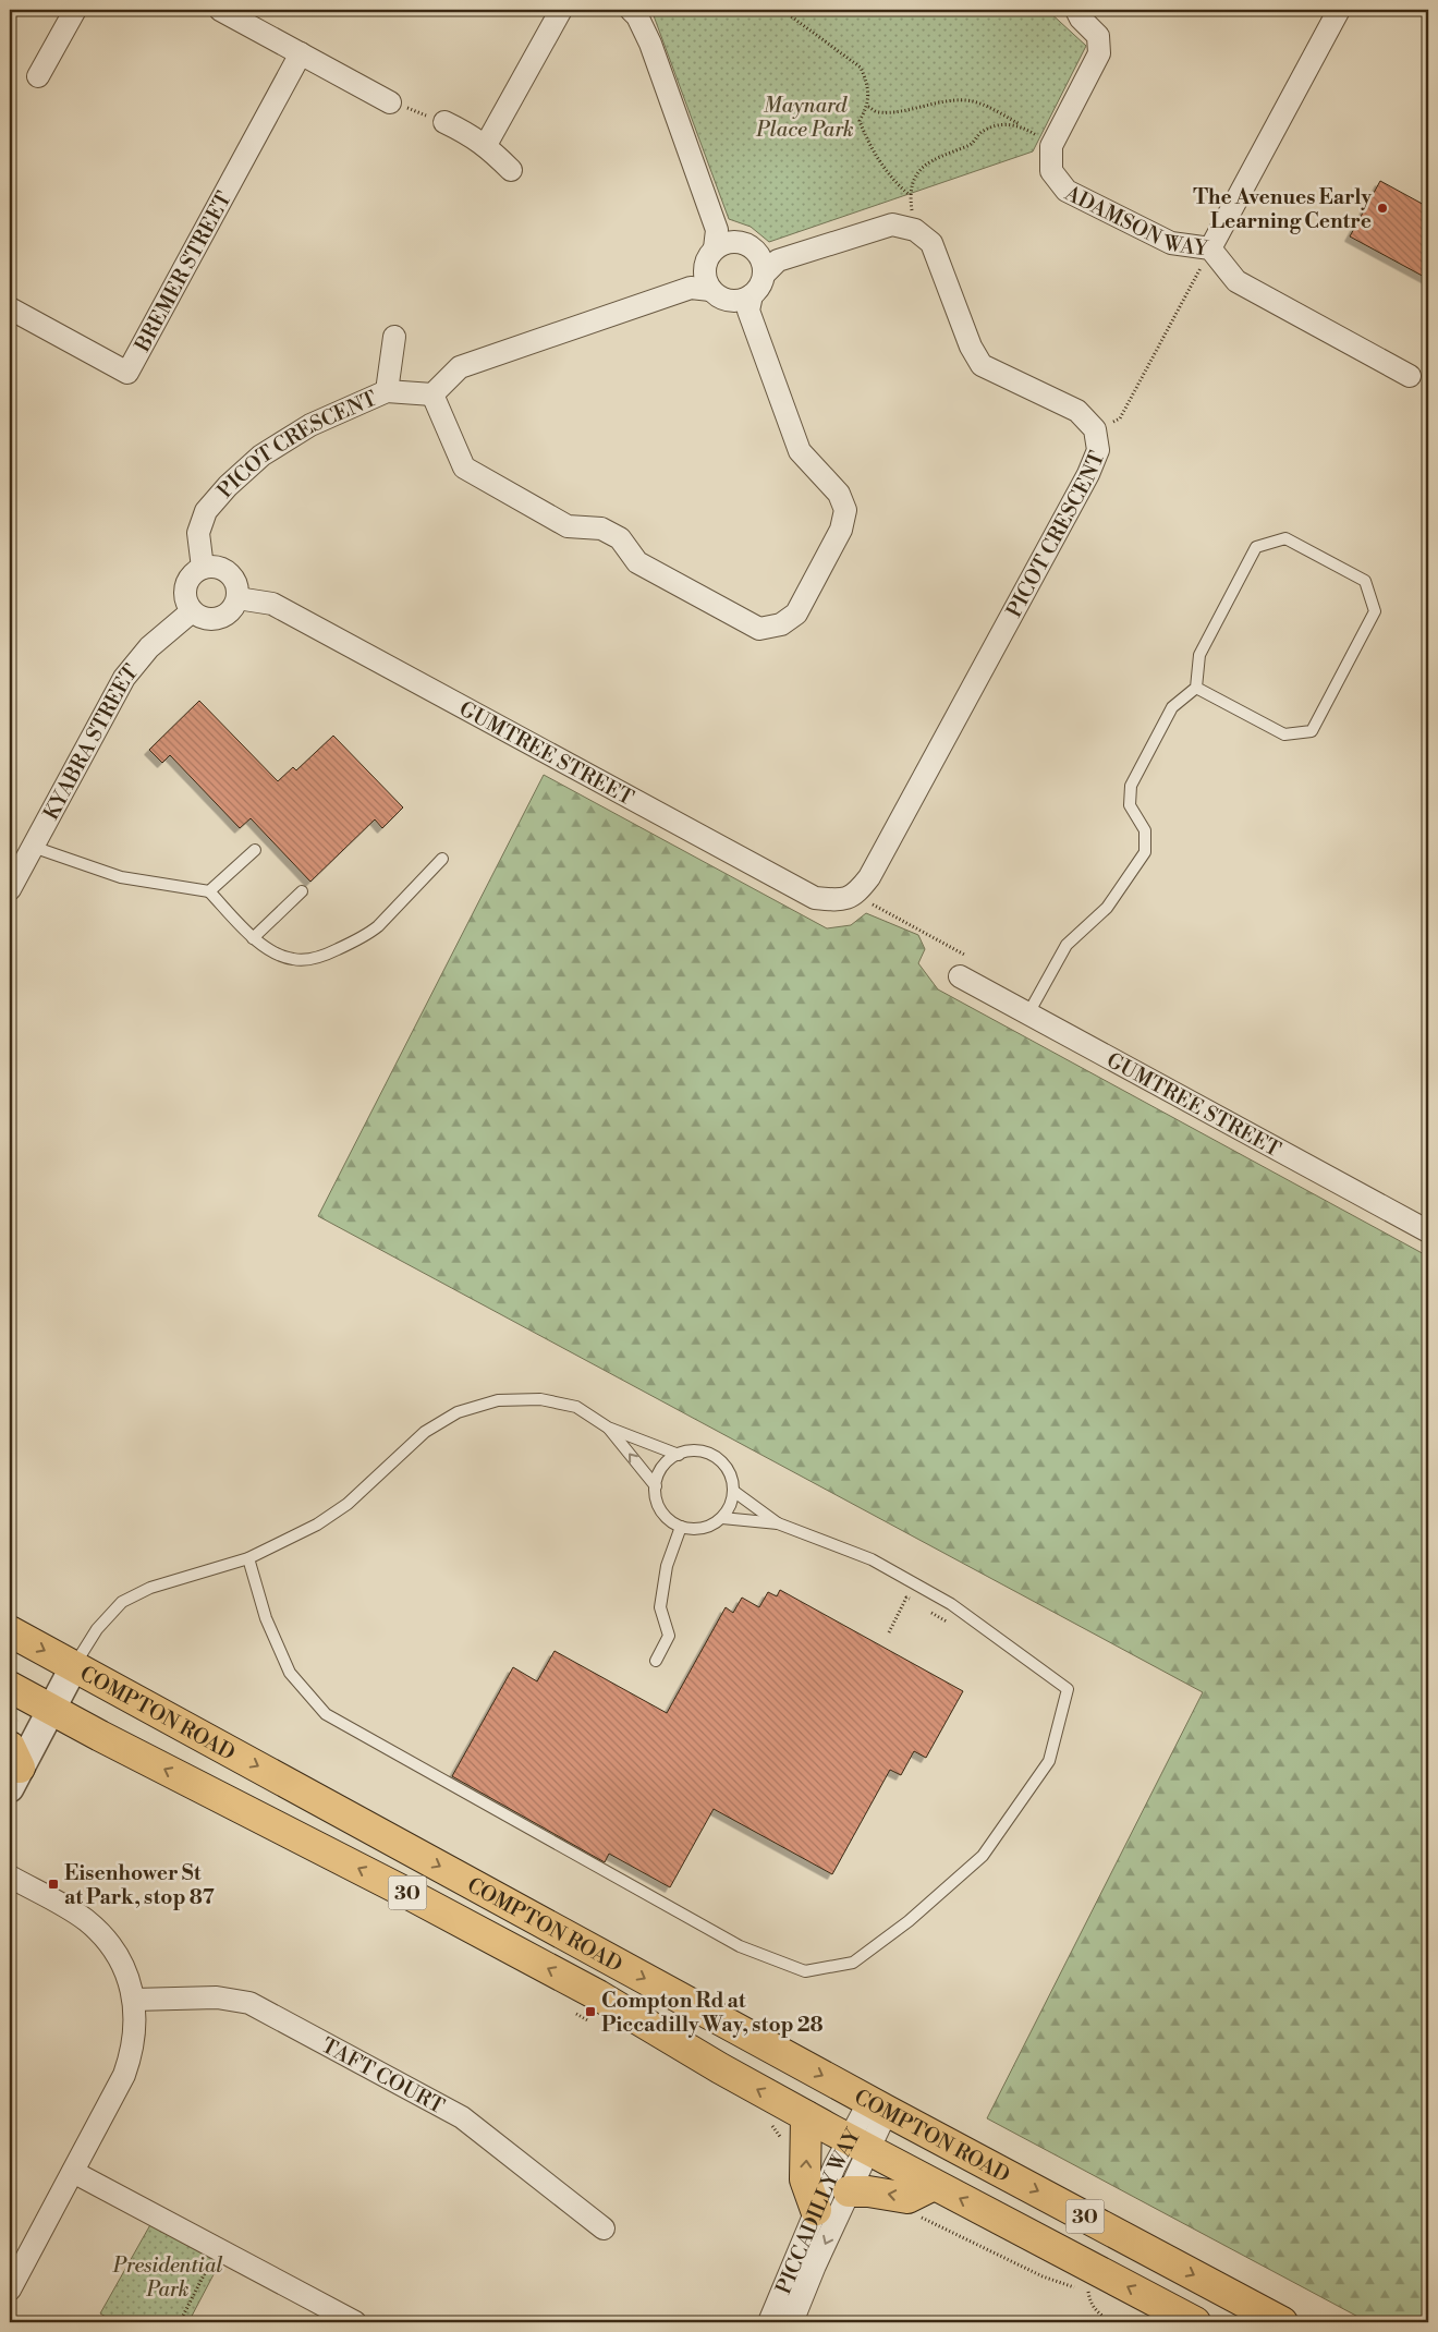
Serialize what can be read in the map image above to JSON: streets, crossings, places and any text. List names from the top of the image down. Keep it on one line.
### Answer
{"streets":{"main road":["COMPTON ROAD","30"],"street":["ADAMSON WAY","BREMER STREET","PICOT CRESCENT","KYABRA STREET","GUMTREE STREET","TAFT COURT","PICCADILLY WAY"]},"crossings":[["PICOT CRESCENT","KYABRA STREET"],["PICOT CRESCENT","GUMTREE STREET"],["KYABRA STREET","GUMTREE STREET"],["COMPTON ROAD","PICCADILLY WAY"]],"parks":["Maynard Place Park","Presidential Park"],"places":{"other":["The Avenues Early Learning Centre"],"transit":["Eisenhower St at Park, stop 87","Compton Rd at Piccadilly Way, stop 28"]}}
